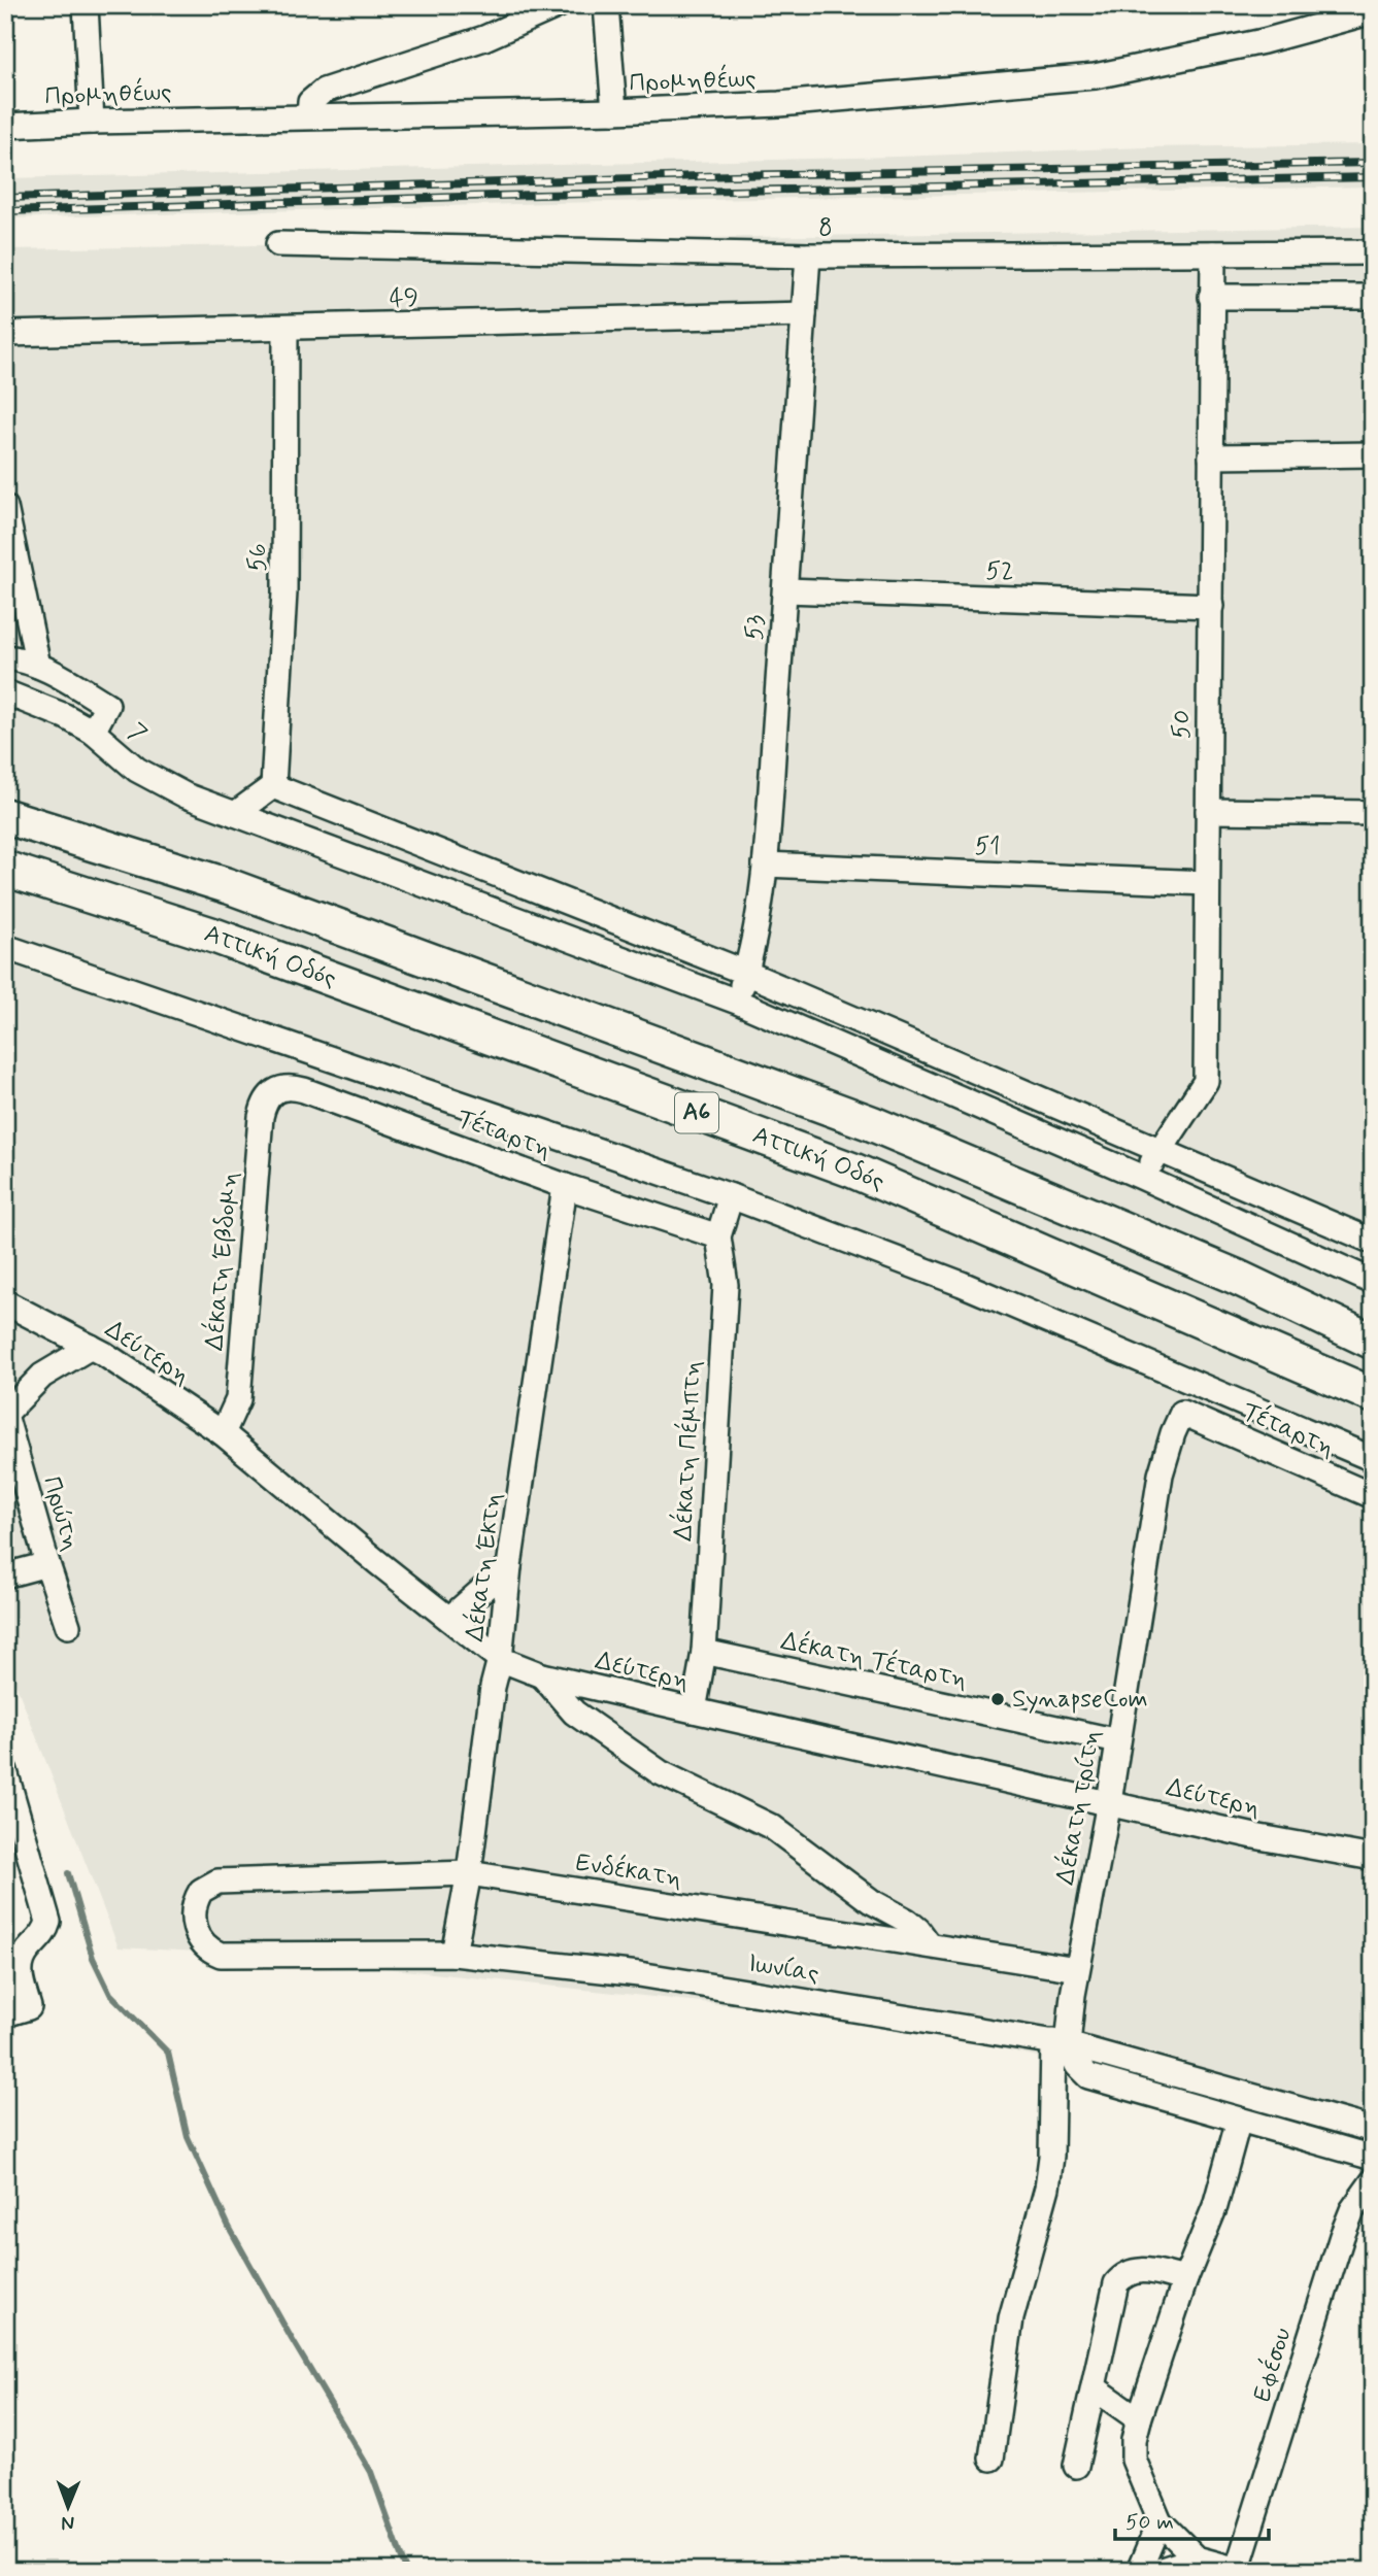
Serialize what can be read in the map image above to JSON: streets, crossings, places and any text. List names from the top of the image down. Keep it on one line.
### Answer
{"streets":{"highway":["Αττική Οδός","Α6"],"street":["Προμηθέως","8","49","56","52","53","50","7","51","Τέταρτη","Δέκατη Έβδομη","Δεύτερη","Δέκατη Πέμπτη","Πρώτη","Δέκατη Έκτη","Δέκατη Τέταρτη","Δέκατη τρίτη","Ενδέκατη","Ιωνίας","Εφέσου"]},"crossings":[["8","53"],["8","50"],["49","56"],["49","53"],["52","53"],["52","50"],["53","7"],["53","51"],["50","7"],["50","51"],["Τέταρτη","Δέκατη Έβδομη"],["Τέταρτη","Δέκατη Πέμπτη"],["Τέταρτη","Δέκατη Έκτη"],["Τέταρτη","Δέκατη τρίτη"],["Δέκατη Έβδομη","Δεύτερη"],["Δεύτερη","Δέκατη Πέμπτη"],["Δεύτερη","Πρώτη"],["Δεύτερη","Δέκατη Έκτη"],["Δεύτερη","Δέκατη τρίτη"],["Δέκατη Πέμπτη","Δέκατη Τέταρτη"],["Δέκατη Έκτη","Ενδέκατη"],["Δέκατη Έκτη","Ιωνίας"],["Δέκατη Τέταρτη","Δέκατη τρίτη"],["Δέκατη τρίτη","Ενδέκατη"],["Δέκατη τρίτη","Ιωνίας"],["Ενδέκατη","Ιωνίας"]],"places":["SynapseCom"],"scale_bar":"50 m","north":"bottom"}
